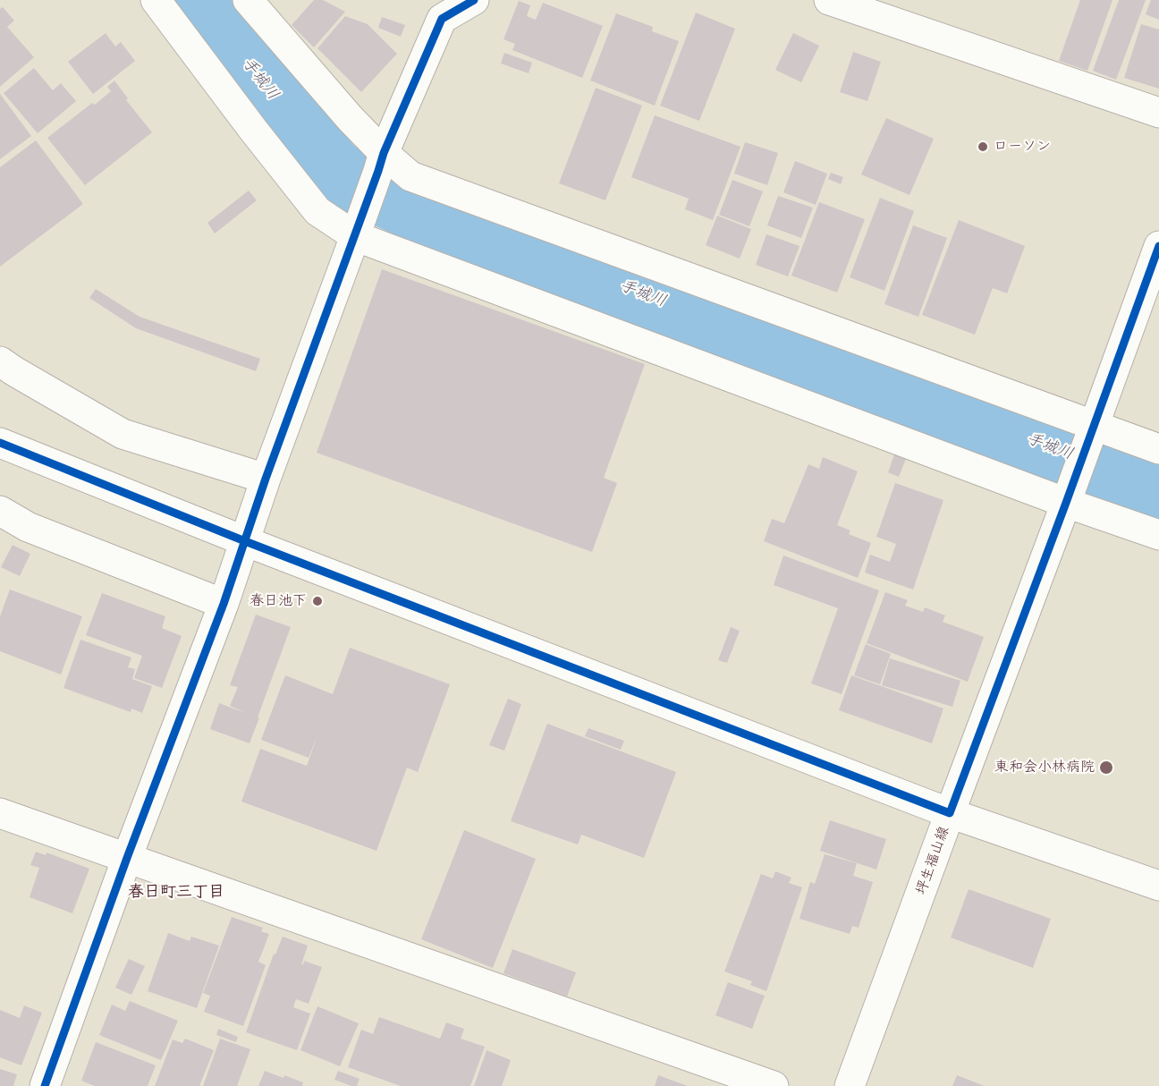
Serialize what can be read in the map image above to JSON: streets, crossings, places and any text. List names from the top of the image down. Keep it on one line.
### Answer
{"streets":{"street":["坪生福山線"]},"districts":["春日町三丁目"],"water":["手城川"],"places":["ローソン","春日池下","東和会小林病院"]}
